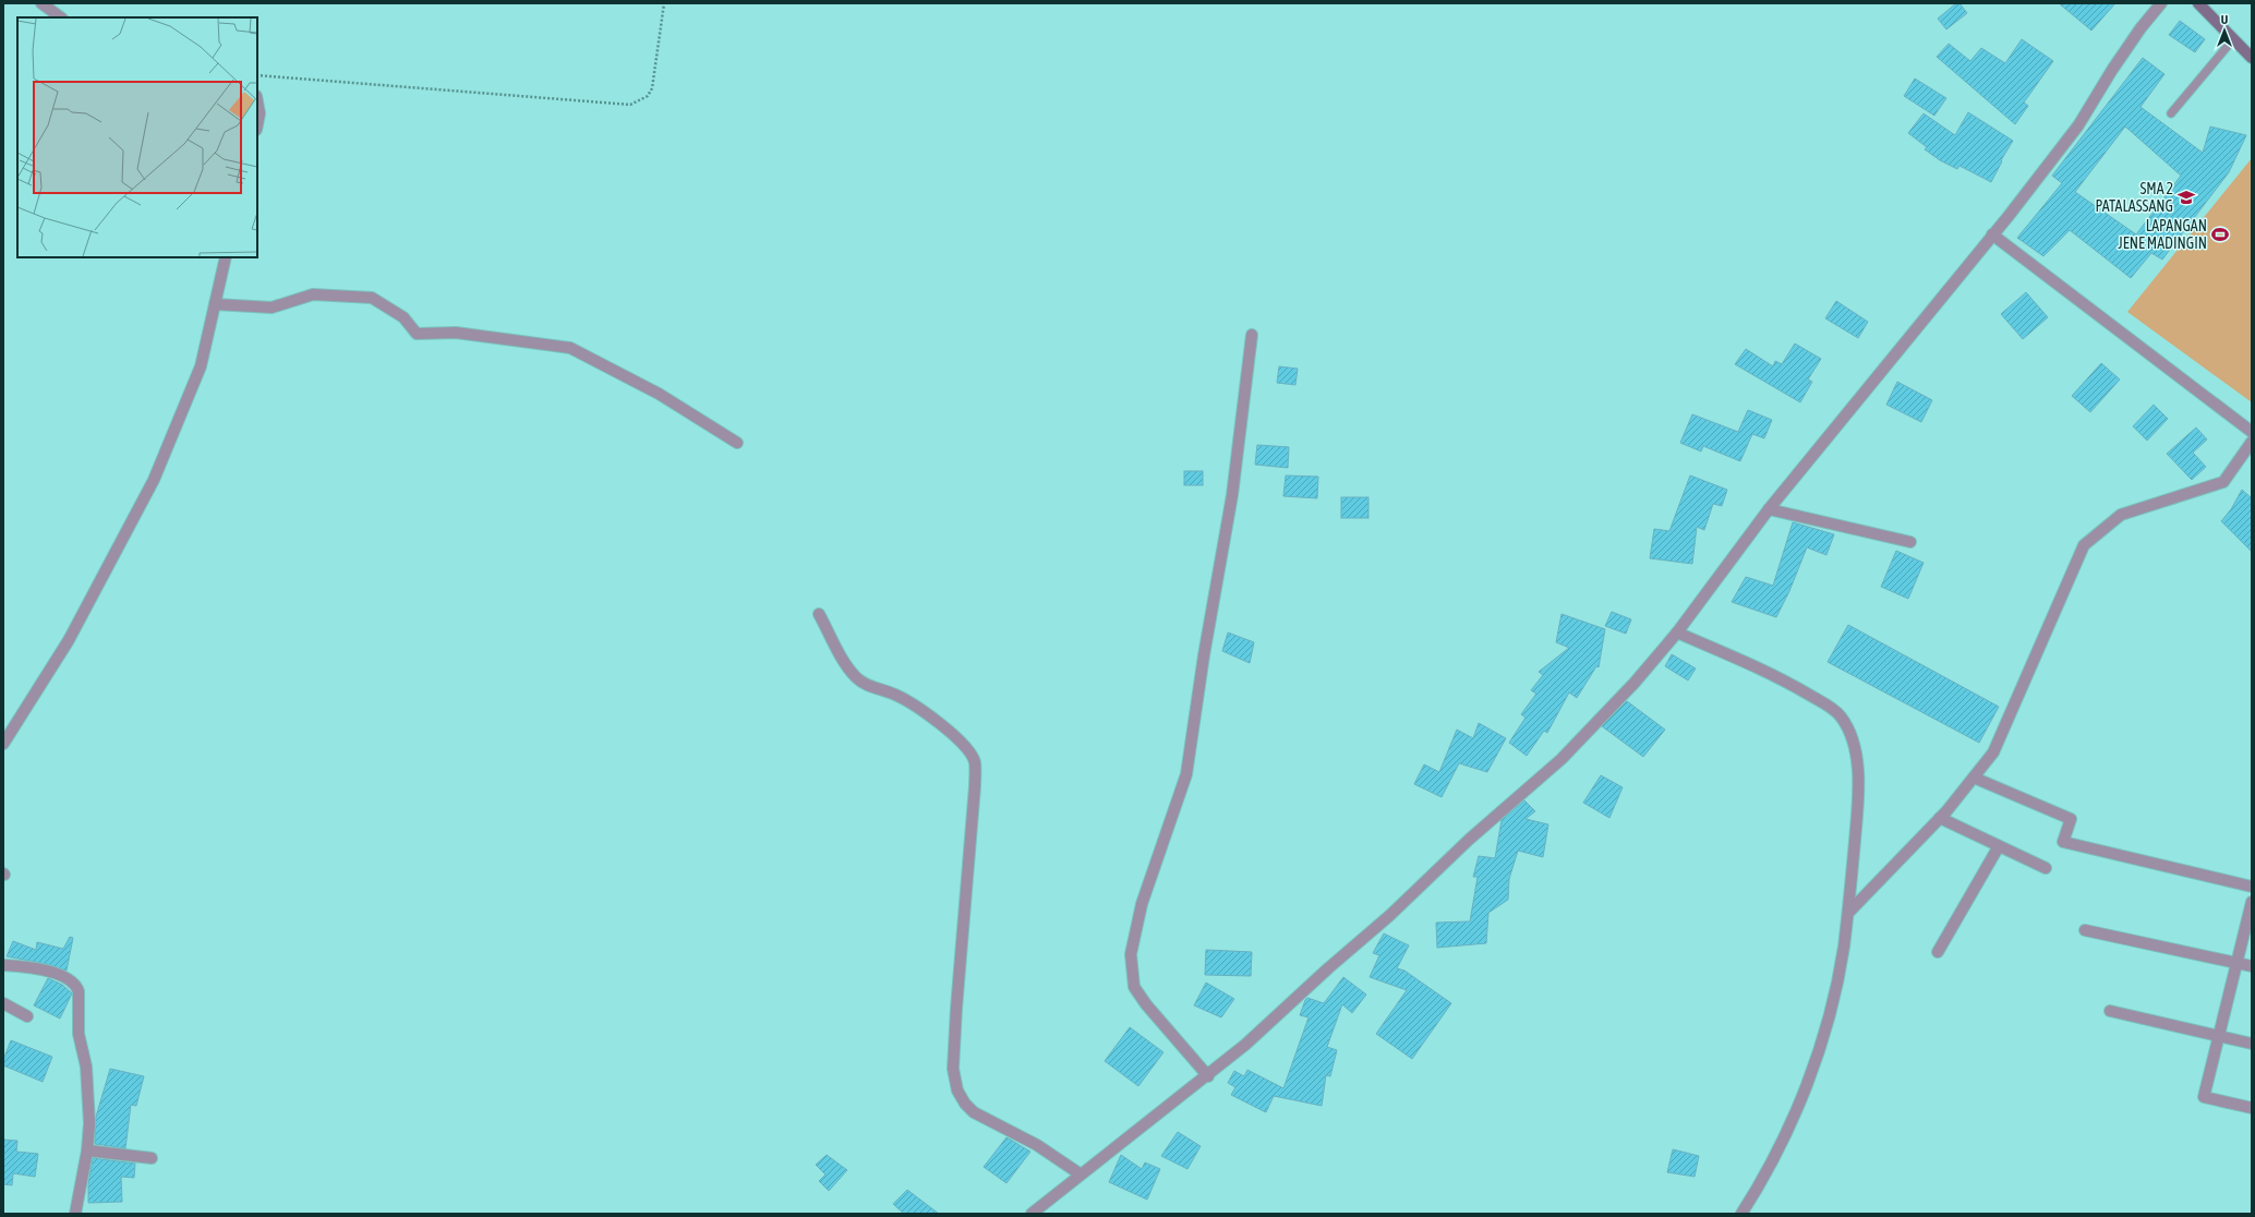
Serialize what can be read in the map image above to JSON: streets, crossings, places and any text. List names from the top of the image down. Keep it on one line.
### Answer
{"places":{"school or university":["SMA 2 PATALASSANG"],"sports":["LAPANGAN JENE MADINGIN"]},"north":"top"}
